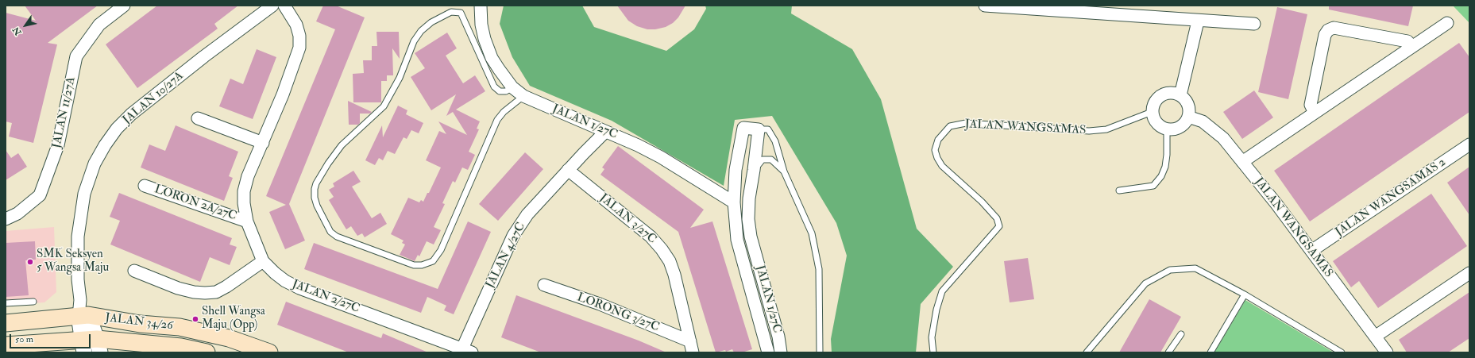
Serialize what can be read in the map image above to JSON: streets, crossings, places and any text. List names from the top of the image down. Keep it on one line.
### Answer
{"streets":{"main road":["JALAN 34/26"],"street":["JALAN 10/27A","JALAN 11/27A","JALAN 1/27C","JALAN WANGSAMAS","JALAN WANGSAMAS 2","LORON 2A/27C","JALAN 3/27C","JALAN 4/27C","JALAN 2/27C","LORONG 3/27C"]},"crossings":[["JALAN 10/27A","JALAN 34/26"],["JALAN 1/27C","JALAN 4/27C"],["JALAN WANGSAMAS","JALAN WANGSAMAS 2"],["LORON 2A/27C","JALAN 2/27C"],["JALAN 3/27C","JALAN 4/27C"],["JALAN 3/27C","LORONG 3/27C"],["JALAN 4/27C","JALAN 2/27C"]],"places":["SMK Seksyen 5 Wangsa Maju","Shell Wangsa Maju (Opp)"],"scale_bar":"50 m","north":"bottom left"}
